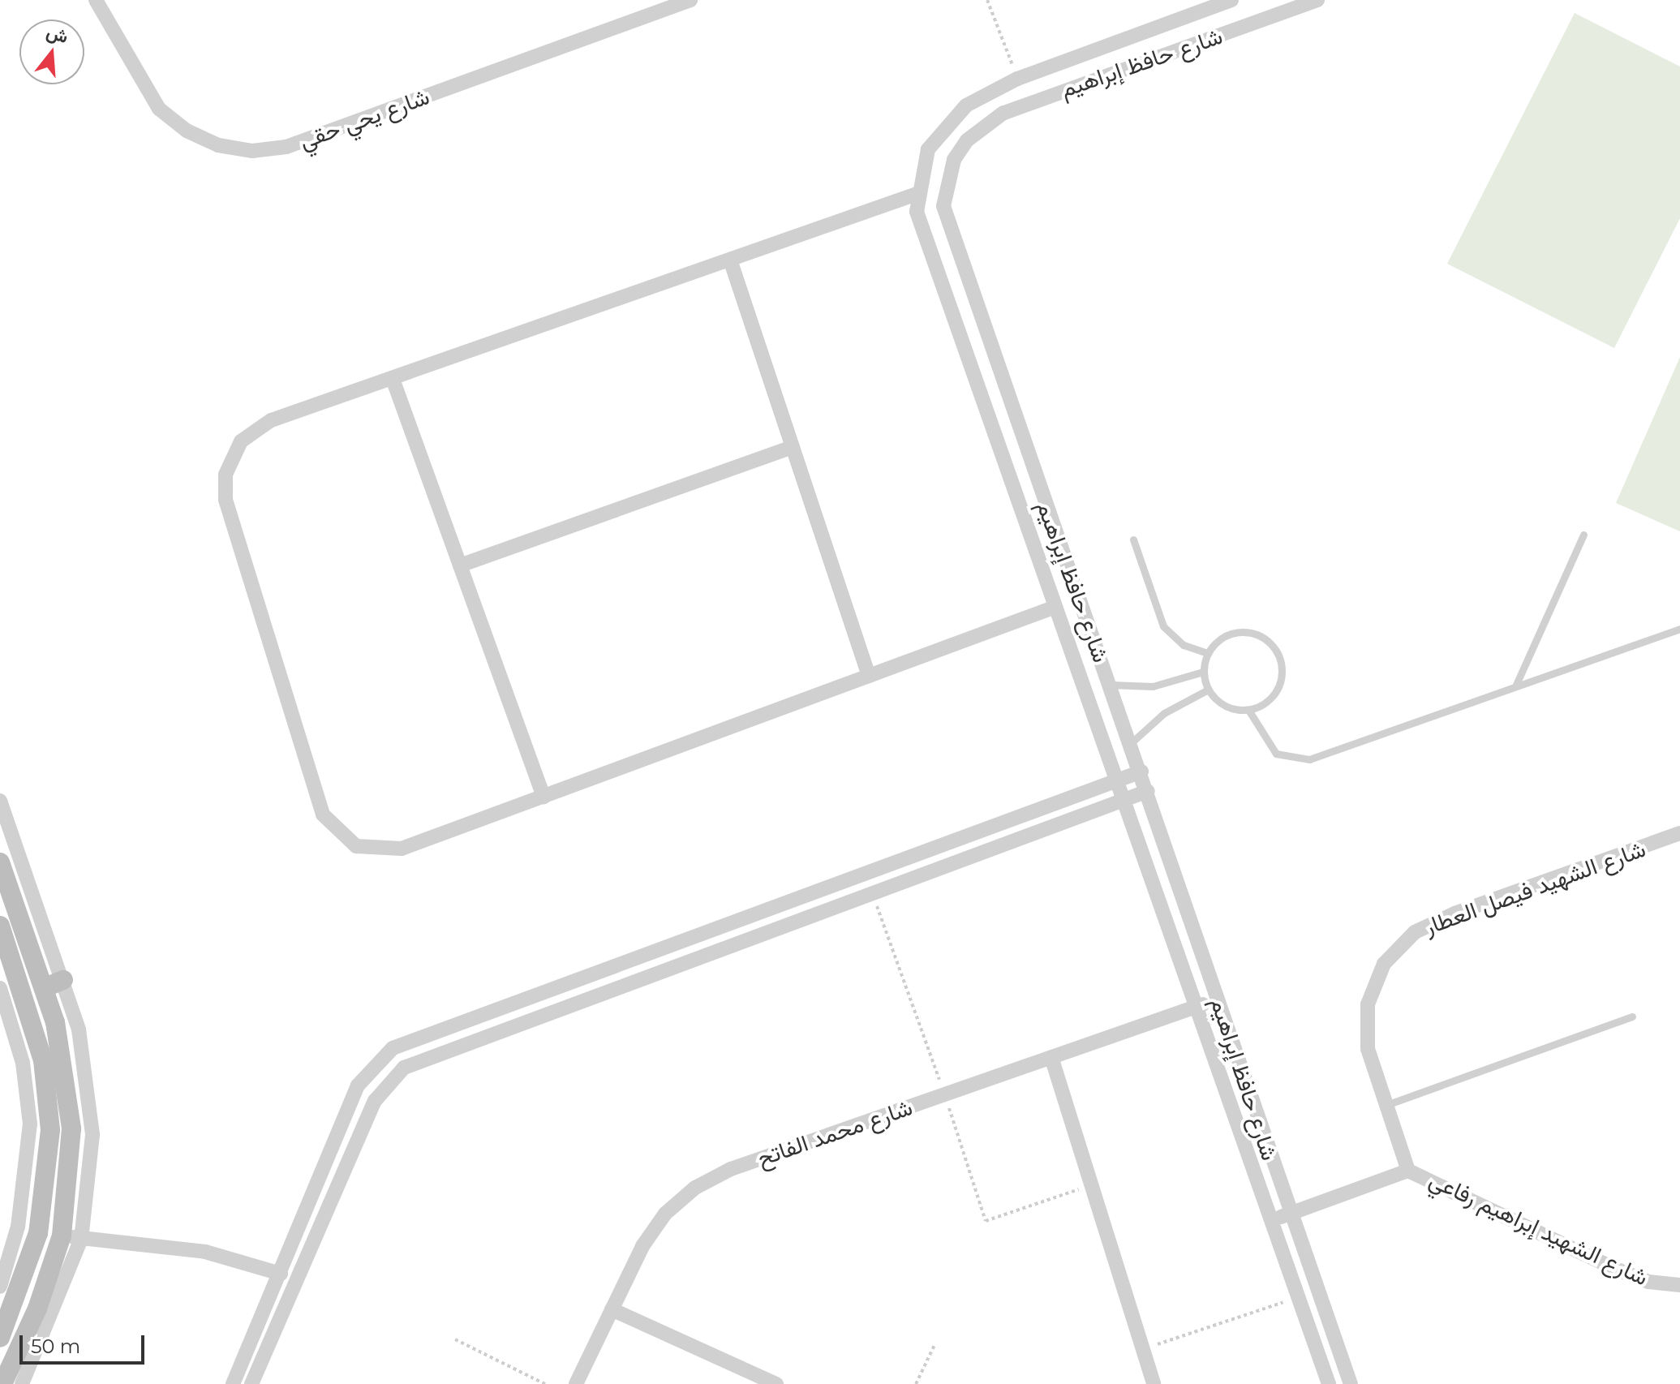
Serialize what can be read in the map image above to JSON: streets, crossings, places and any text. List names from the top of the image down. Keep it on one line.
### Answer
{"streets":{"street":["شارع حافظ إبراهيم","شارع يحي حقي","شارع الشهيد فيصل العطار","شارع محمد الفاتح","شارع الشهيد إبراهيم رفاعي"]},"crossings":[["شارع حافظ إبراهيم","شارع محمد الفاتح"],["شارع حافظ إبراهيم","شارع الشهيد إبراهيم رفاعي"],["شارع الشهيد فيصل العطار","شارع الشهيد إبراهيم رفاعي"]],"scale_bar":"50 m","north":"top"}
